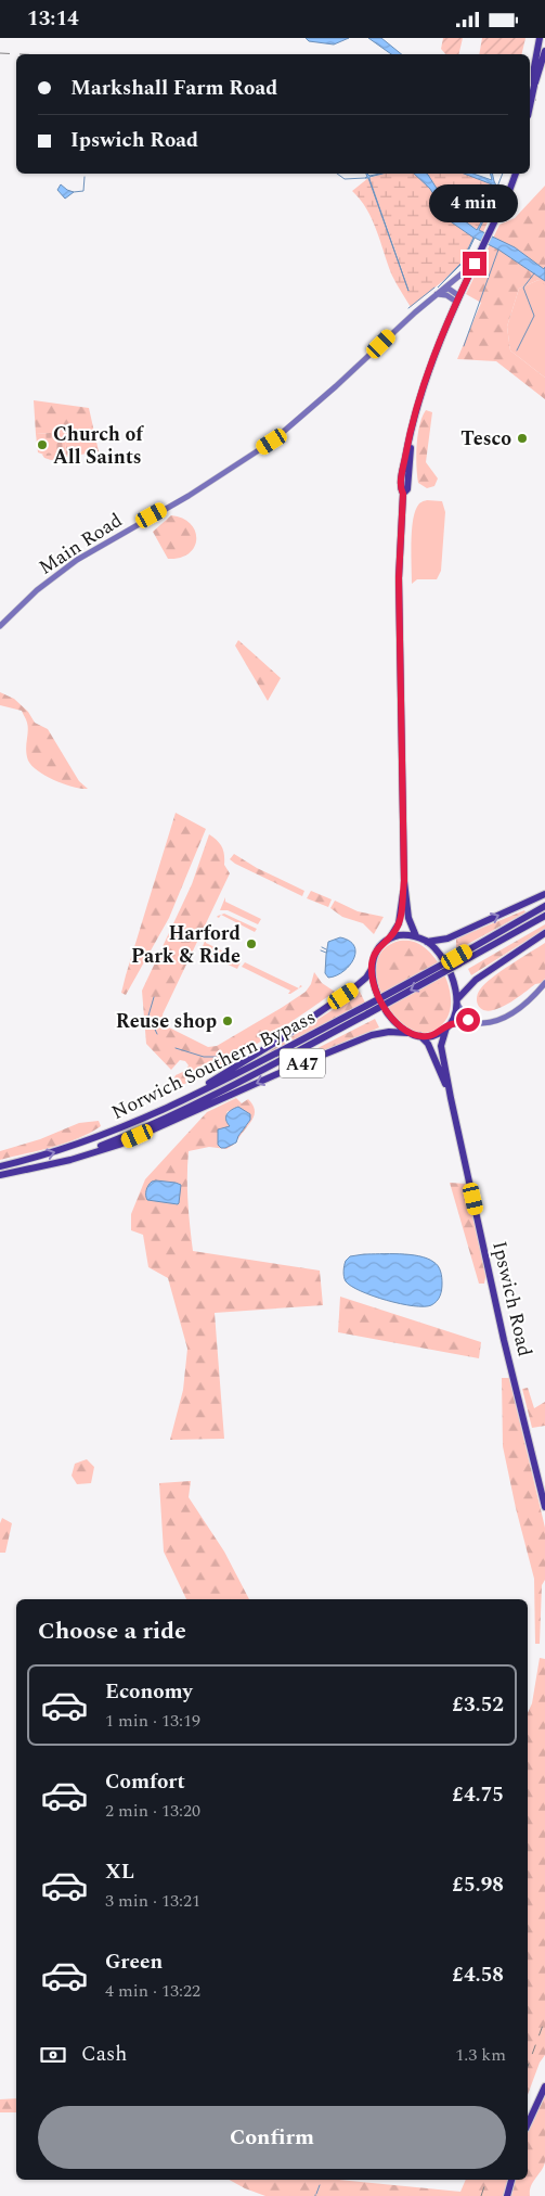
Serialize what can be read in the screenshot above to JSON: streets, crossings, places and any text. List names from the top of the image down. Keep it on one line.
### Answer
{"streets":{"highway":["A47","Norwich Southern Bypass","Ipswich Road"],"main road":["Main Road"]},"crossings":[["A47","Norwich Southern Bypass"],["A47","Ipswich Road"]],"places":["Tesco","Church of All Saints","Harford Park & Ride","Reuse shop"],"page":{"status":"13:14","banner":["Markshall Farm Road","Ipswich Road"],"bubble":"4 min","heading":"Choose a ride","list":[{"name":"Economy","note":"1 min · 13:19","value":"£3.52"},{"name":"Comfort","note":"2 min · 13:20","value":"£4.75"},{"name":"XL","note":"3 min · 13:21","value":"£5.98"},{"name":"Green","note":"4 min · 13:22","value":"£4.58"}],"pay":["Cash","1.3 km"],"buttons":"Confirm"}}
